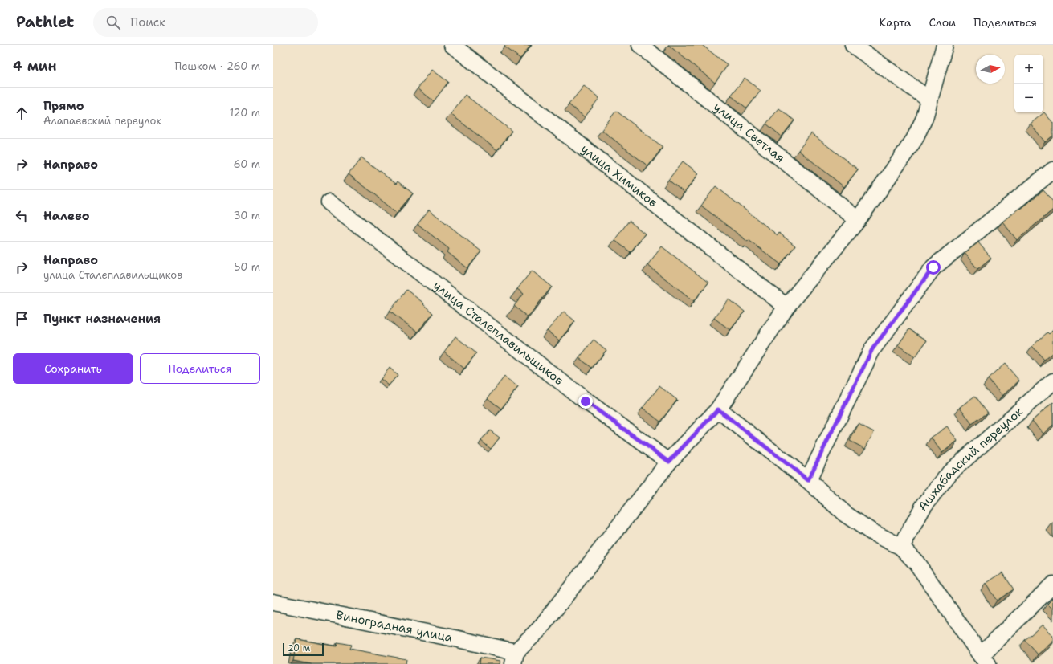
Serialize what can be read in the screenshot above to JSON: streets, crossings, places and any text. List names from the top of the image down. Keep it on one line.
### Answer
{"streets":{"street":["улица Светлая","улица Химиков","улица Сталеплавильщиков","Ашхабадский переулок","Виноградная улица"]},"scale_bar":"20 m","north":"right","page":{"header":"Pathlet","search":"Поиск","nav":["Карта","Слои","Поделиться"],"heading":["4 мин","Пешком · 260 m"],"map_buttons":["+","−"],"list":[["Прямо","Алапаевский переулок","120 m"],["Направо","60 m"],["Налево","30 m"],["Направо","улица Сталеплавильщиков","50 m"],"Пункт назначения"],"buttons":["Сохранить","Поделиться"],"scale":"20 m"}}
